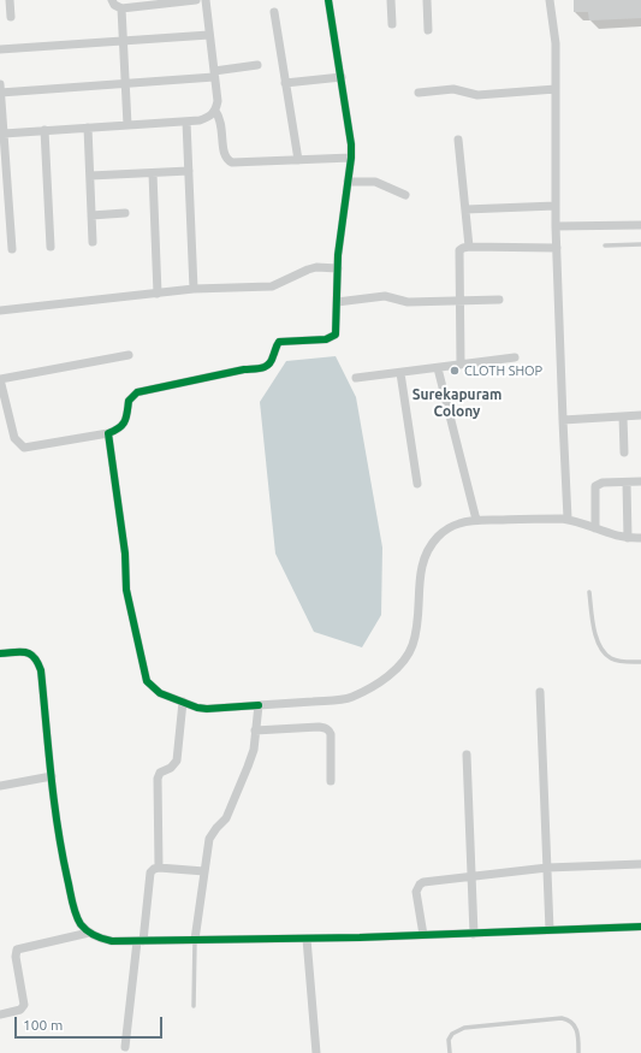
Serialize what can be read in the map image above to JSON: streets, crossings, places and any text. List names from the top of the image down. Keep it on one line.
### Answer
{"districts":["Surekapuram Colony"],"places":["CLOTH SHOP"],"scale_bar":"100 m"}
